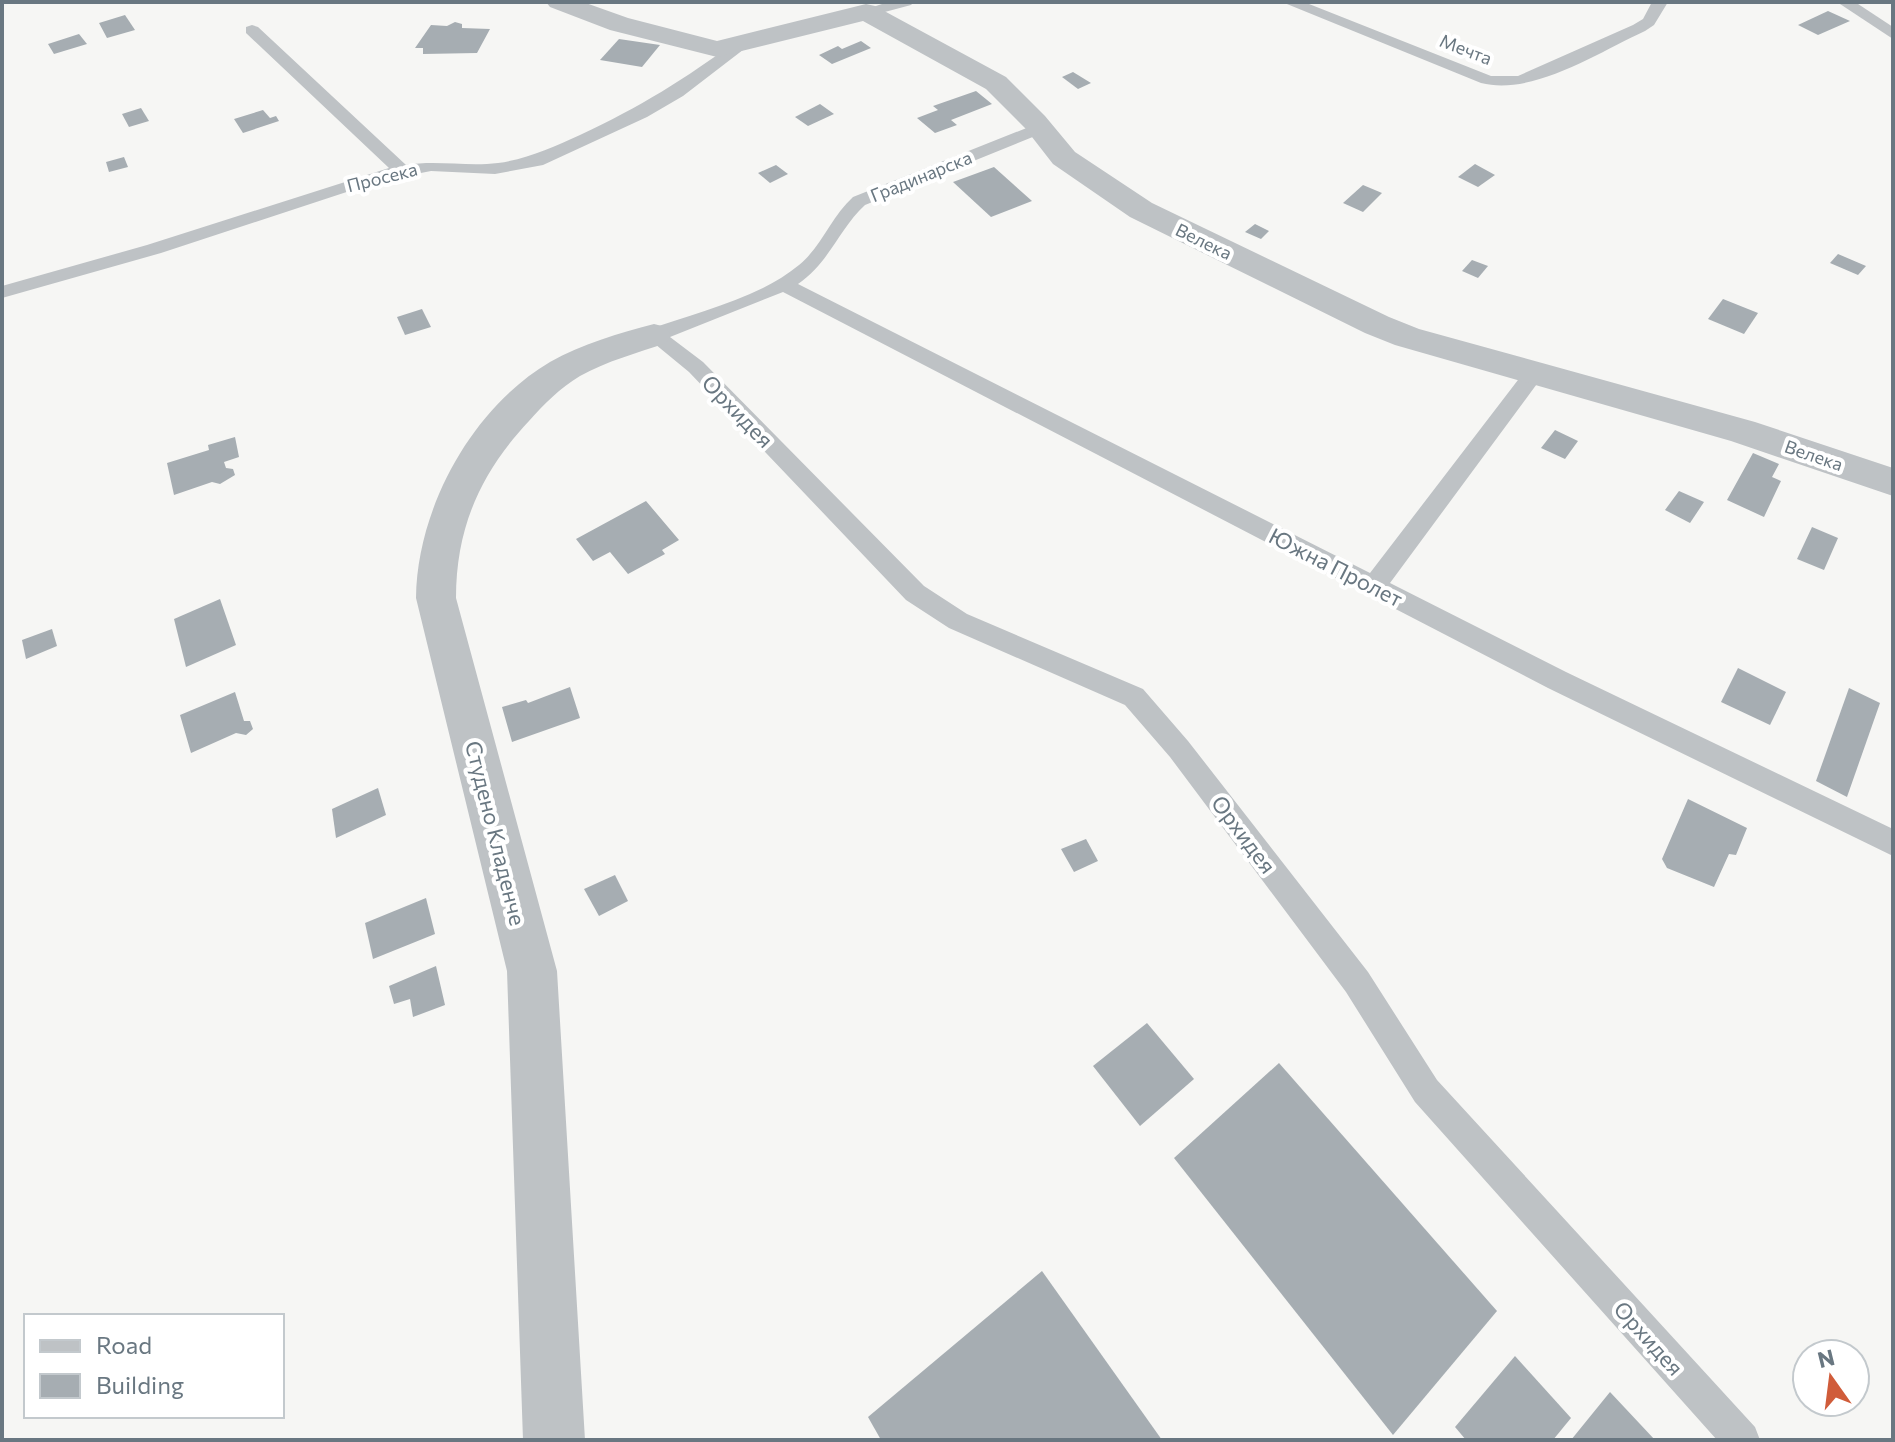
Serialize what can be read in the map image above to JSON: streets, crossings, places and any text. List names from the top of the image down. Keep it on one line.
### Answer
{"streets":{"street":["Велека","Студено Кладенче"],"lane":["Мечта","Градинарска","Просека","Орхидея","Южна Пролет"]},"crossings":[["Градинарска","Велека"],["Градинарска","Орхидея"],["Градинарска","Южна Пролет"],["Градинарска","Студено Кладенче"],["Орхидея","Студено Кладенче"]],"legend":["Road","Building"],"north":"top"}
